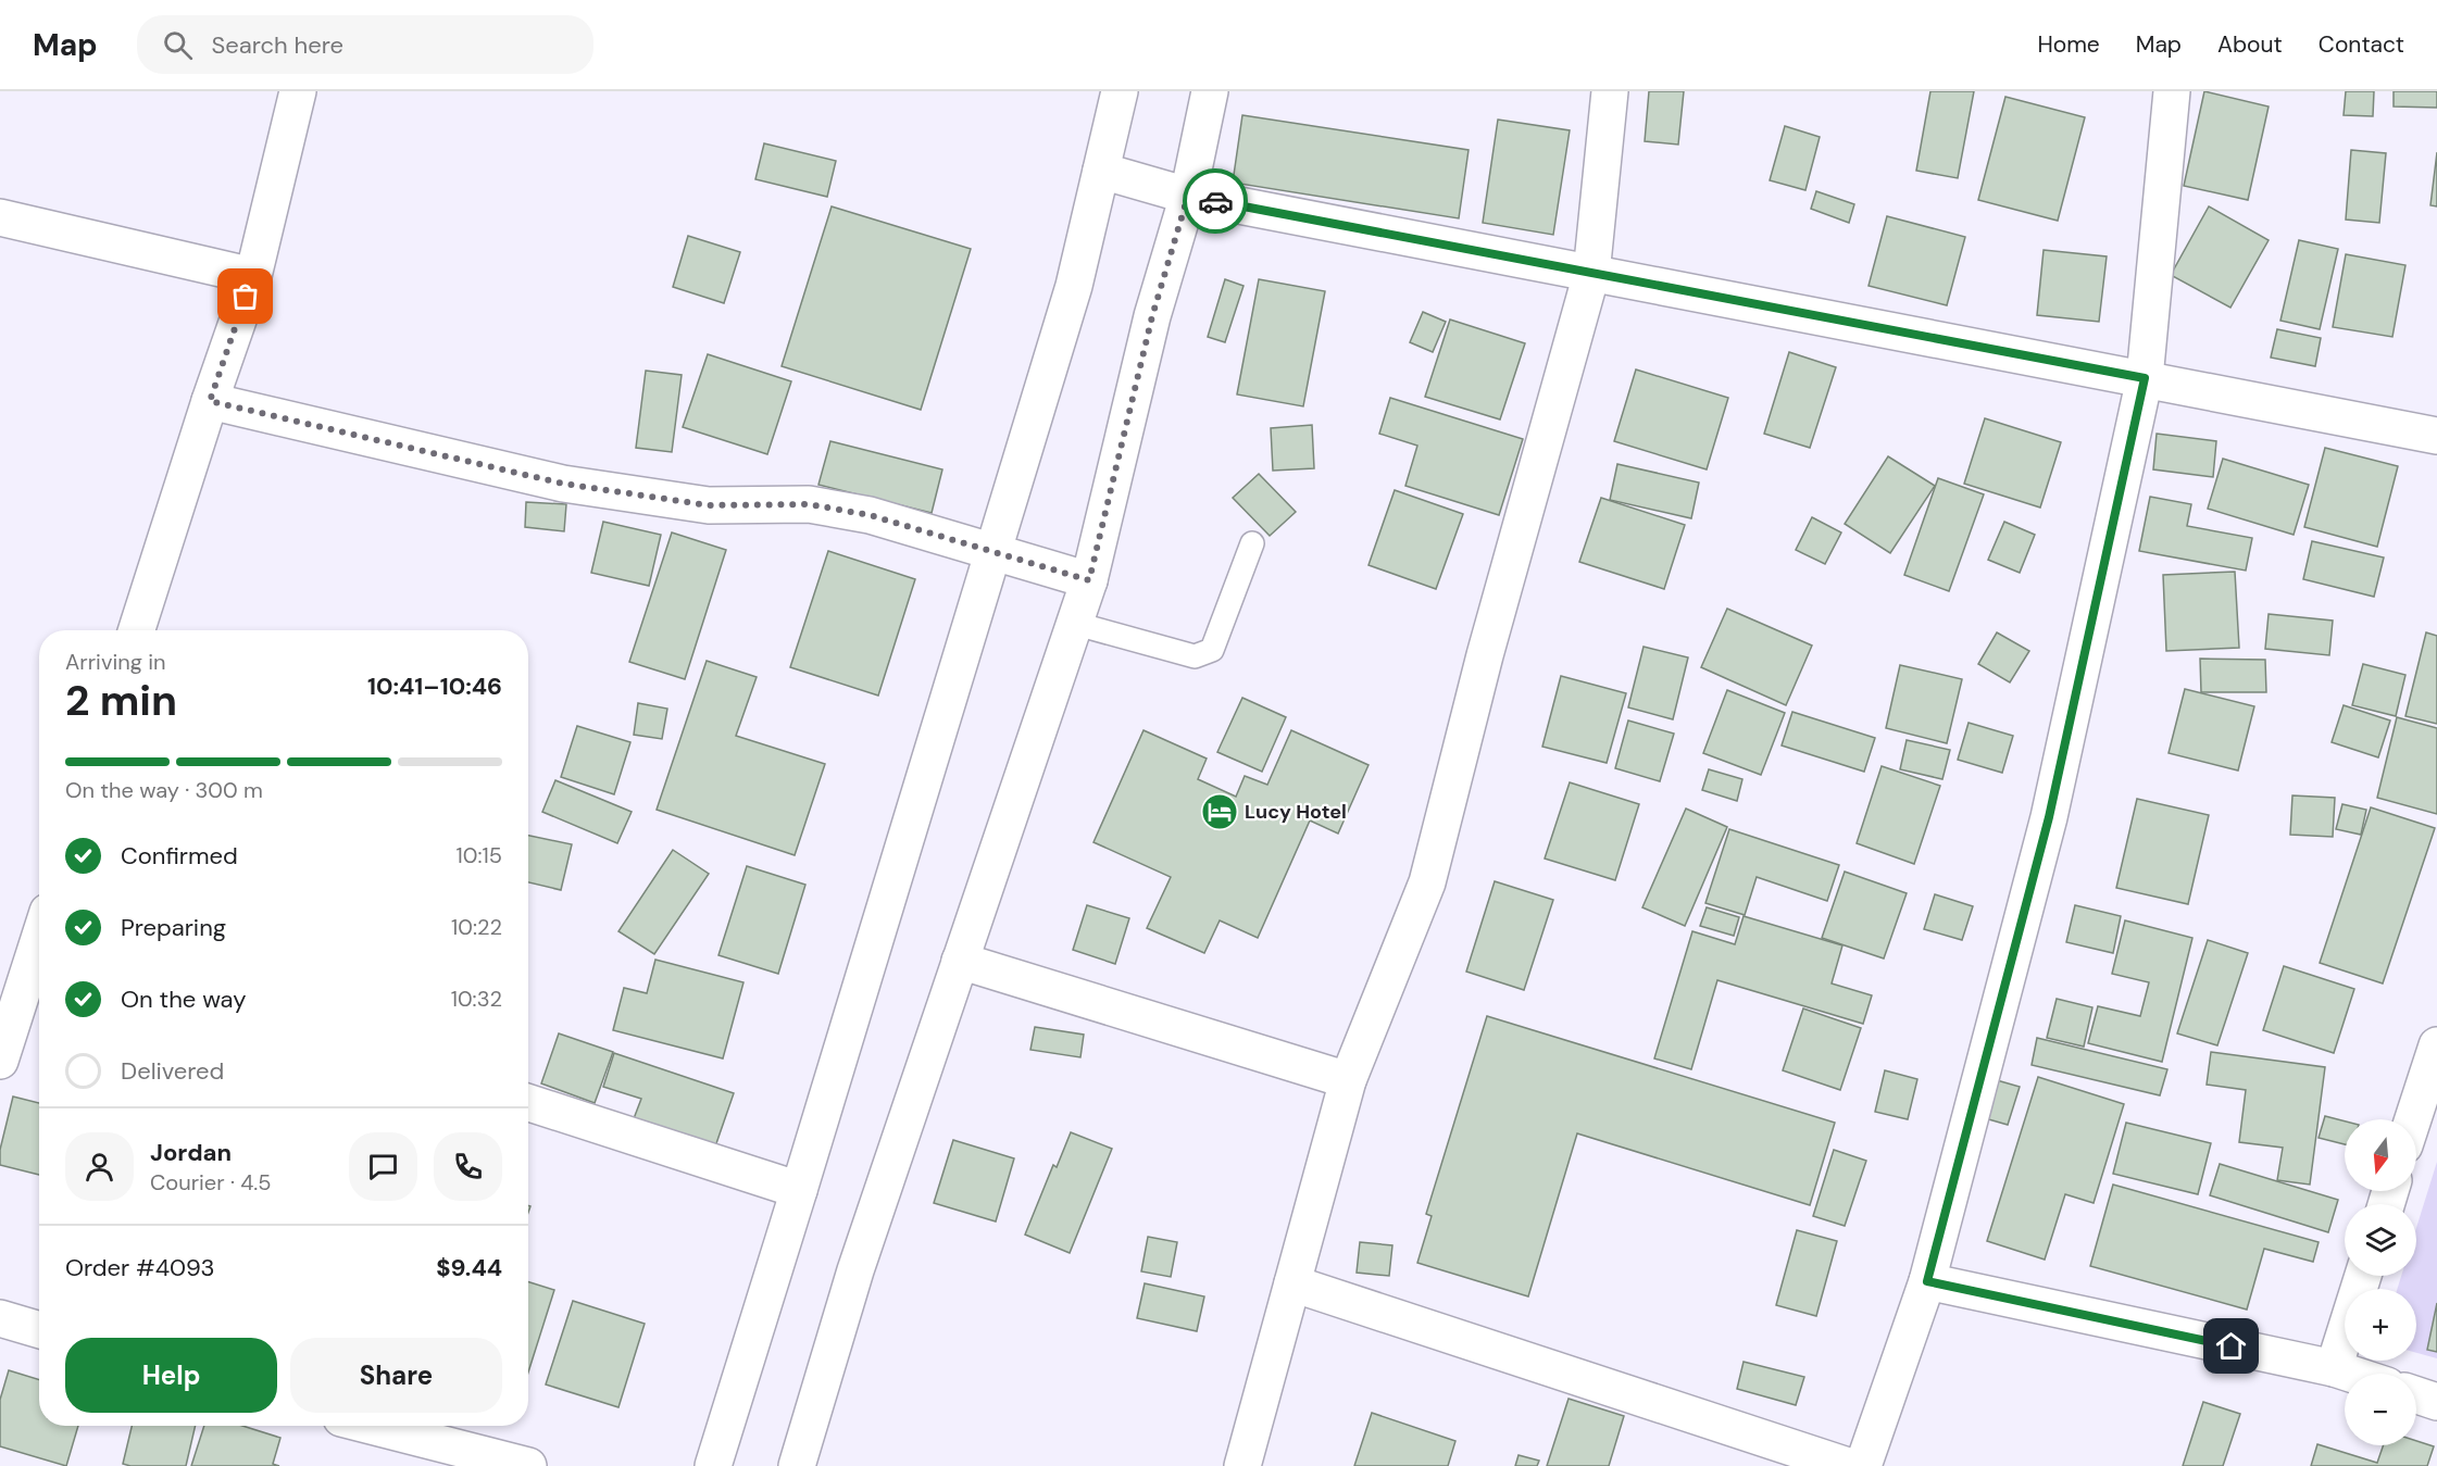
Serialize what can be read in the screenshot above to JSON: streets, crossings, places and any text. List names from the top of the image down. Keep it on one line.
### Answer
{"places":{"hotel":["Lucy Hotel"]},"north":"bottom","page":{"header":"Map","search":"Search here","nav":["Home","Map","About","Contact"],"heading":["2 min","Arriving in","10:41–10:46"],"panel":["Jordan","Courier · 4.5","Order #4093","$9.44"],"bar":"On the way · 300 m","list":[["Confirmed","10:15"],["Preparing","10:22"],["On the way","10:32"],"Delivered"],"map_buttons":["+","−"],"buttons":["Help","Share"]}}
